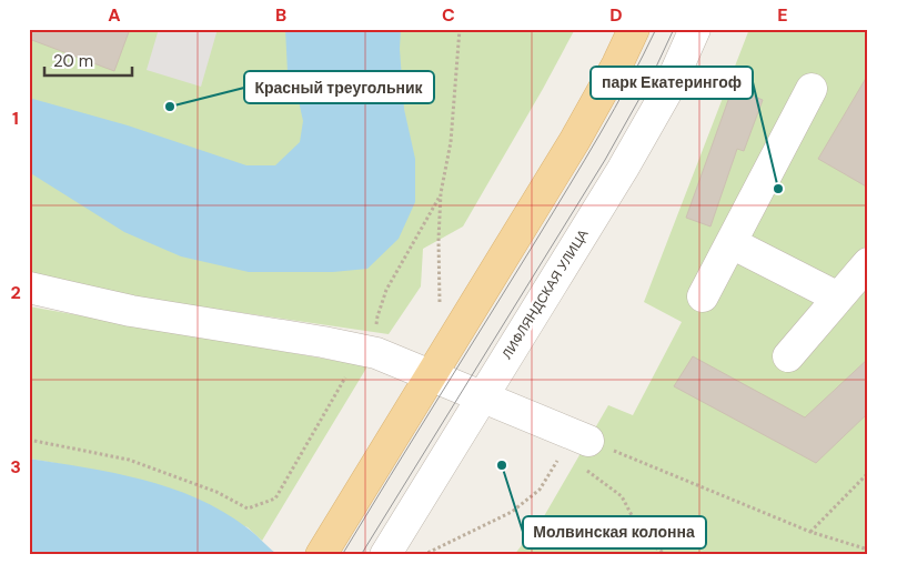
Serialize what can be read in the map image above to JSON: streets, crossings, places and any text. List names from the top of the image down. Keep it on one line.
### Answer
{"streets":{"street":["ЛИФЛЯНДСКАЯ УЛИЦА"]},"places":["Красный треугольник","парк Екатерингоф","Молвинская колонна"],"scale_bar":"20 m","grid":{"columns":["A","B","C","D","E"],"rows":["1","2","3"]}}
